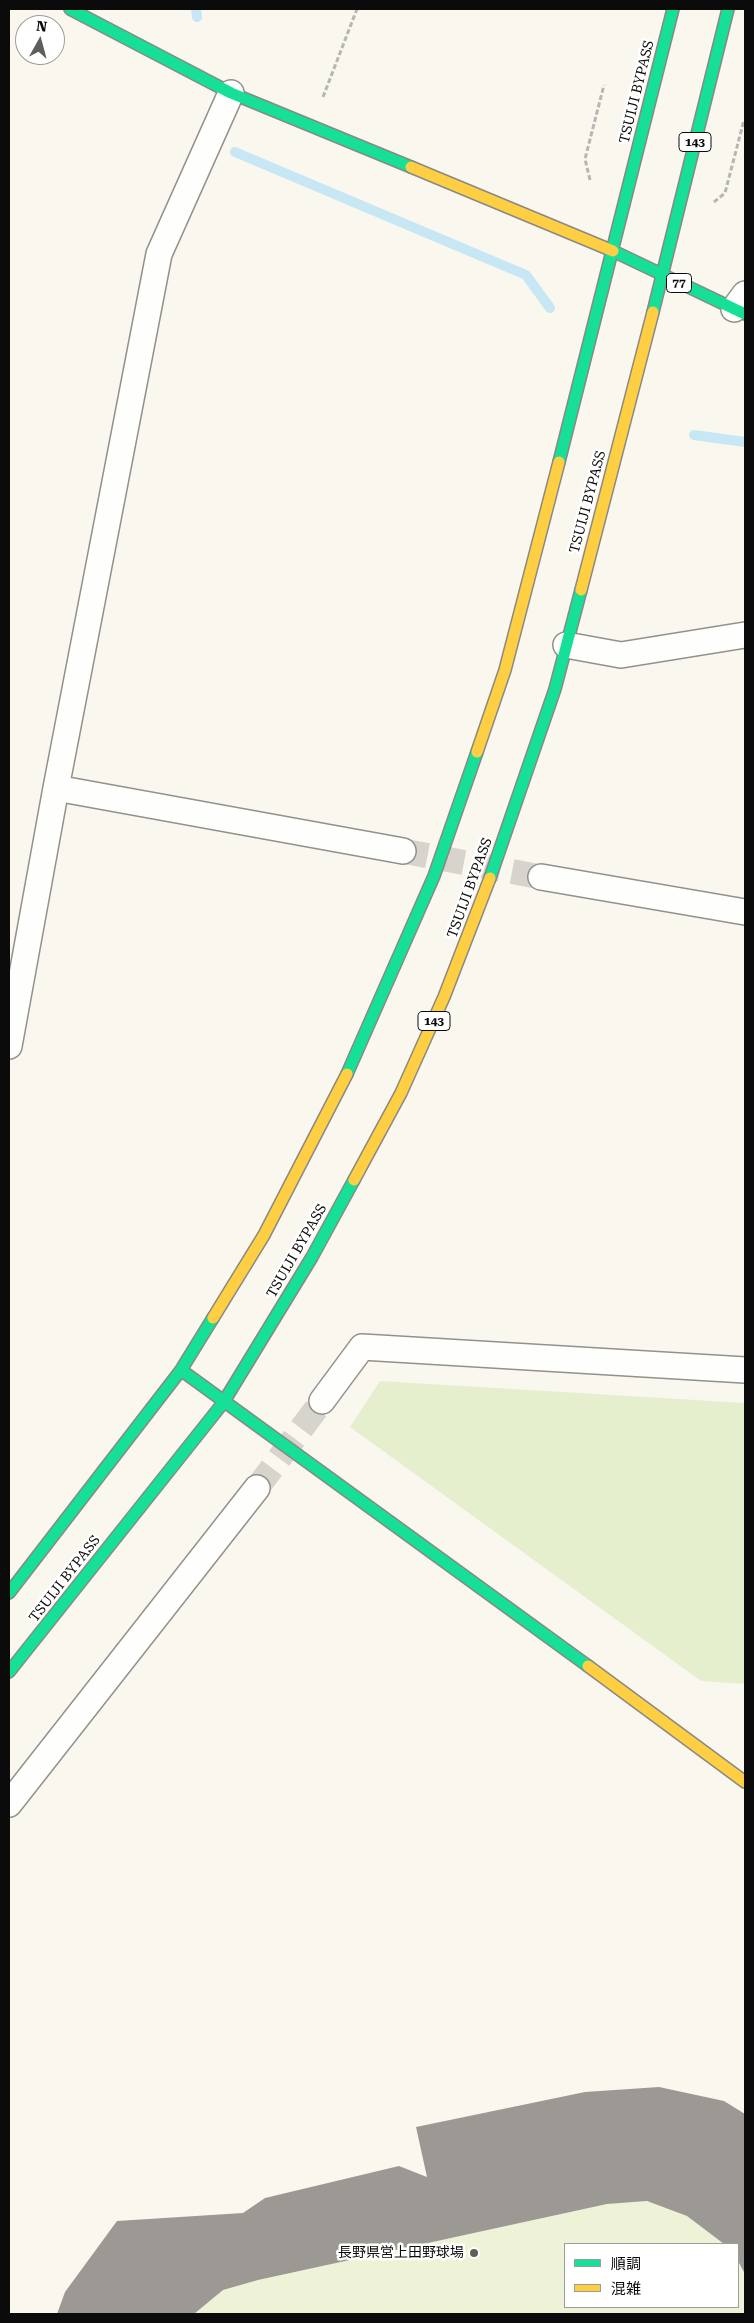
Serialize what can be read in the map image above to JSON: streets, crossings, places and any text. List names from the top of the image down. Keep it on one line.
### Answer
{"streets":{"main road":["TSUIJI BYPASS","143","77"]},"crossings":[["TSUIJI BYPASS","77"]],"places":["長野県営上田野球場"],"legend":["順調","混雑"],"north":"top"}
